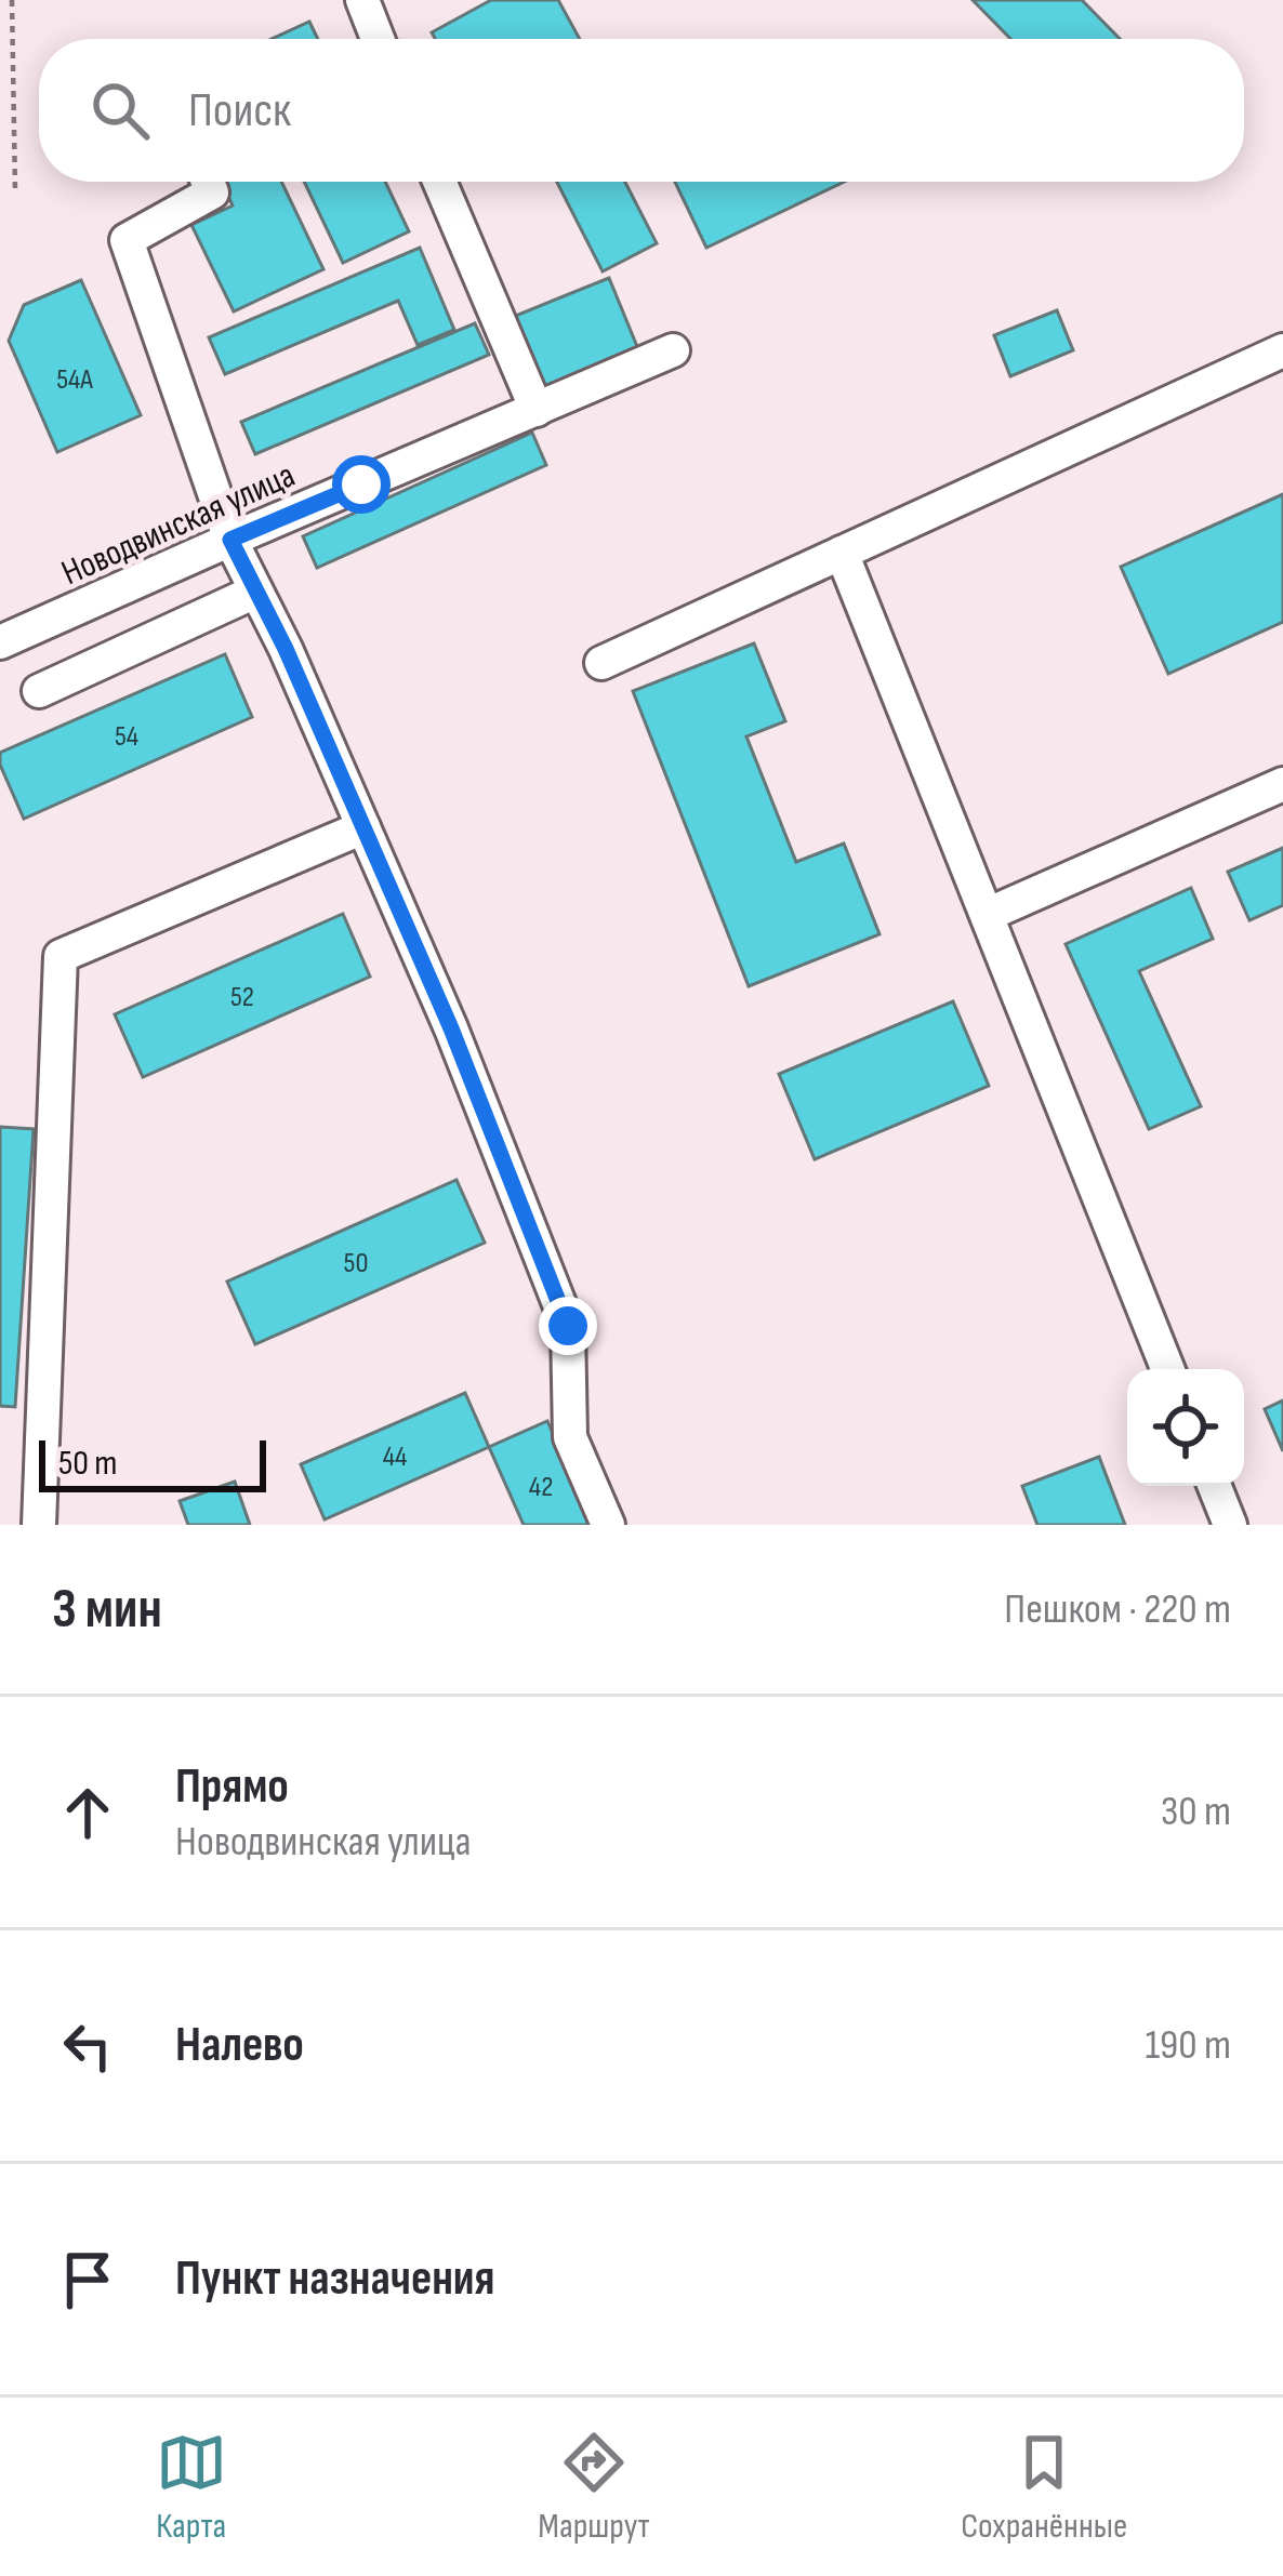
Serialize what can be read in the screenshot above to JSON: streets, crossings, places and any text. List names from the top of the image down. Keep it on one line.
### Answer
{"streets":{"street":["Новодвинская улица"]},"house_numbers":["54А","54","52","50","44","42"],"scale_bar":"50 m","page":{"search":"Поиск","scale":"50 m","heading":["3 мин","Пешком · 220 m"],"list":[["Прямо","Новодвинская улица","30 m"],["Налево","190 m"],"Пункт назначения"],"nav":["Карта","Маршрут","Сохранённые"]}}
